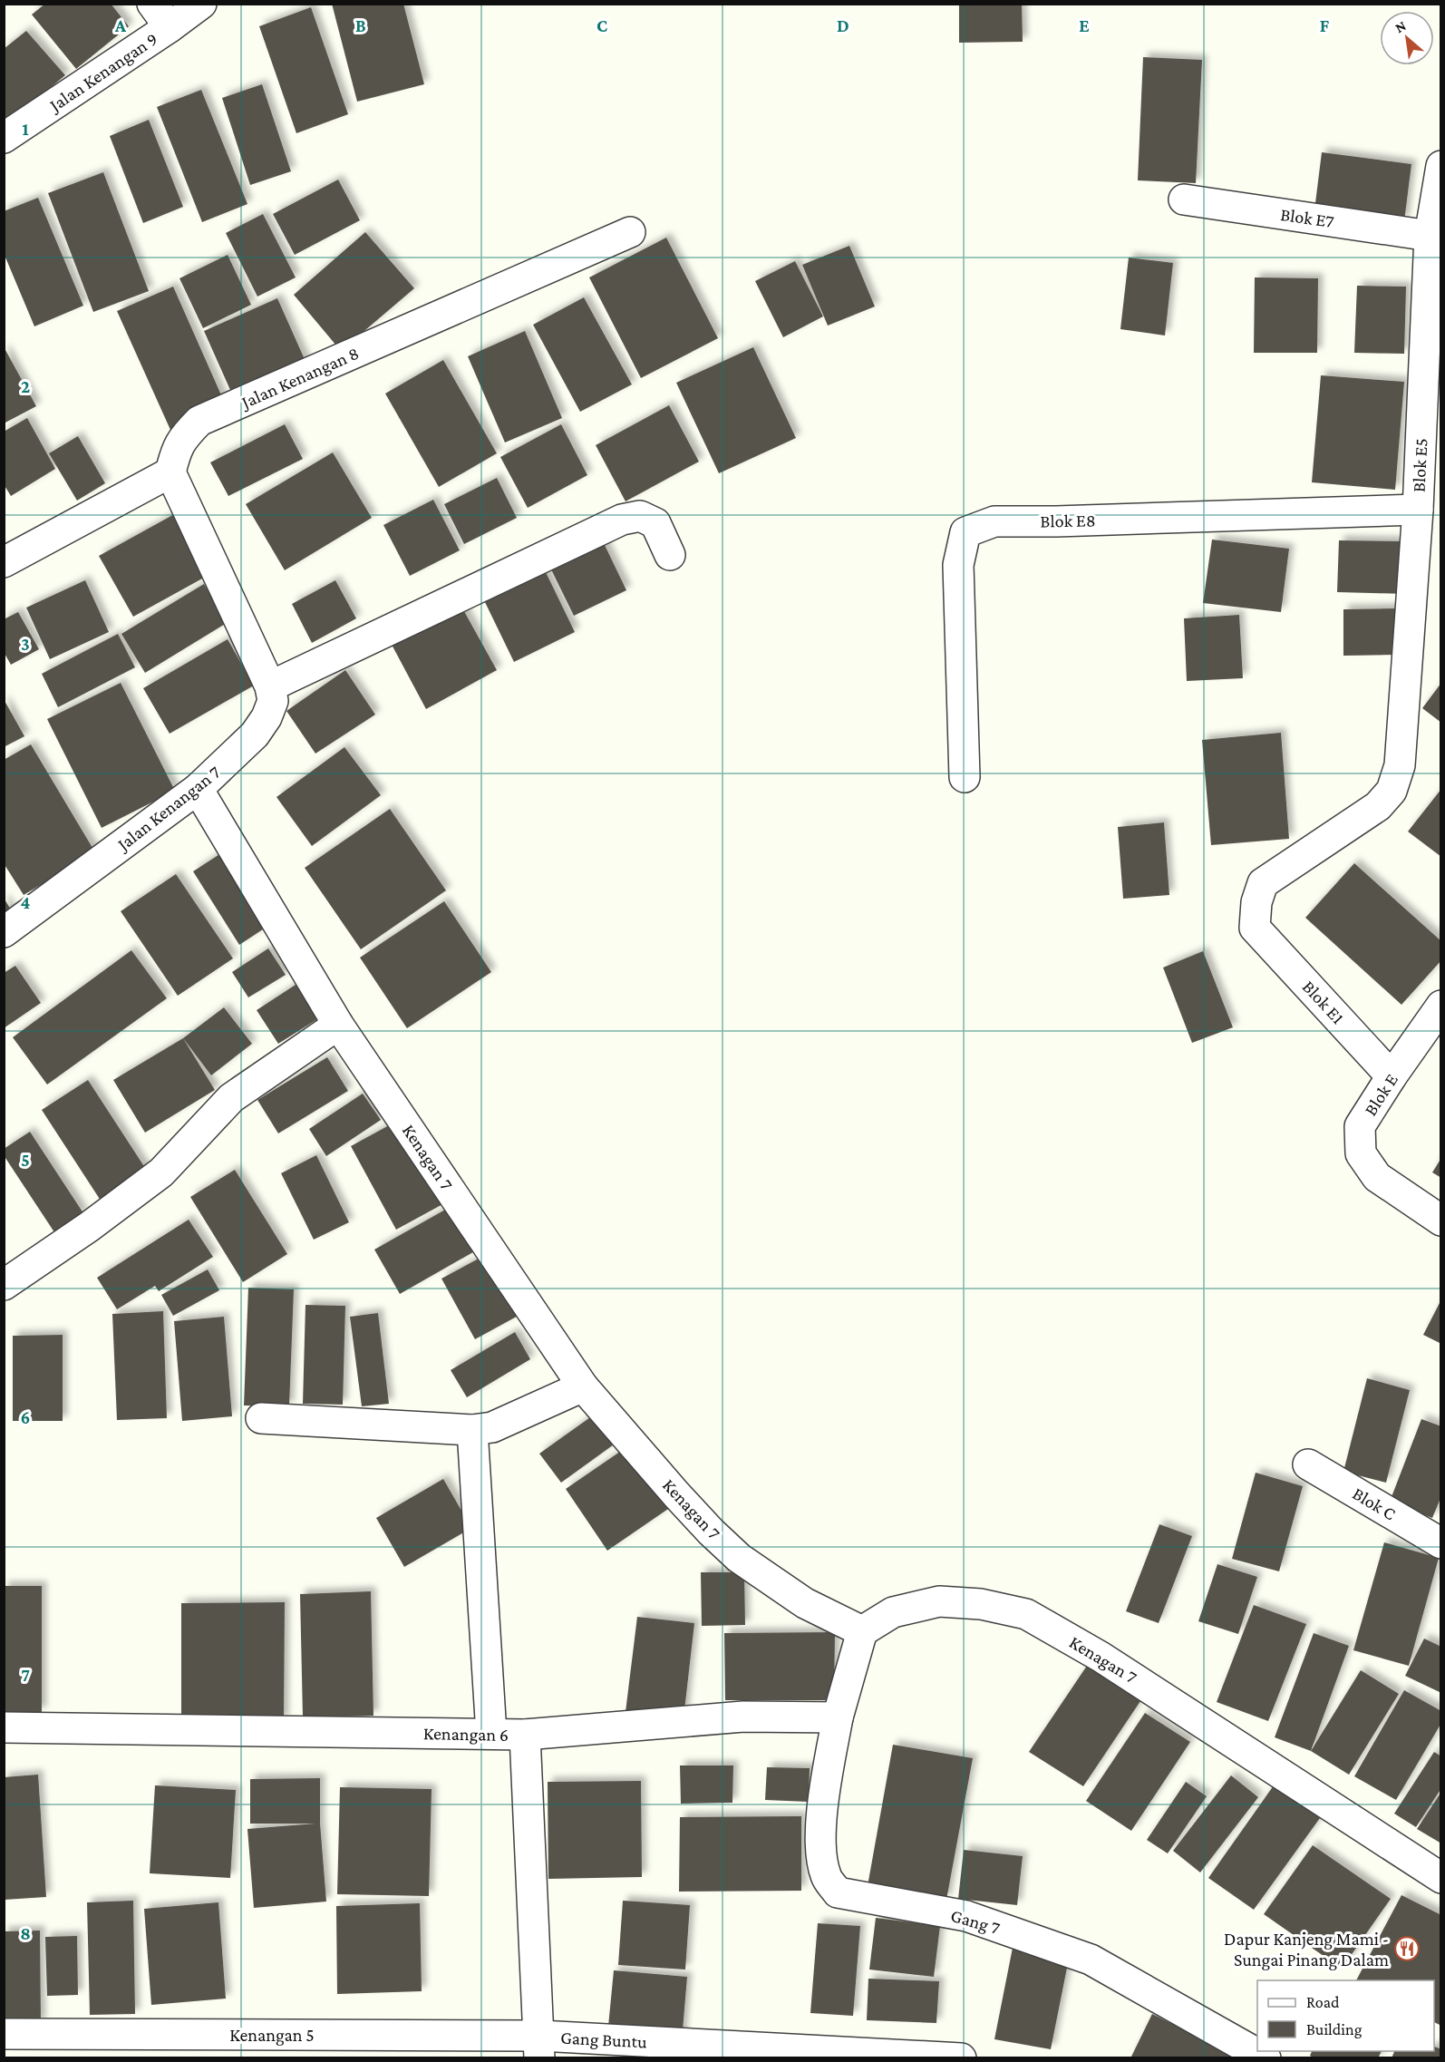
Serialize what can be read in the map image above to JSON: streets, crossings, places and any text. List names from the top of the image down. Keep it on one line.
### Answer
{"streets":{"street":["Jalan Kenangan 9","Blok E7","Jalan Kenangan 8","Blok E5","Blok E8","Jalan Kenangan 7","Blok E1","Blok E","Kenagan 7","Blok C","Kenangan 6","Gang 7","Kenangan 5","Gang Buntu"]},"crossings":[["Blok E7","Blok E5"],["Jalan Kenangan 8","Jalan Kenangan 7"],["Blok E5","Blok E8"],["Blok E5","Blok E1"],["Jalan Kenangan 7","Kenagan 7"],["Blok E1","Blok E"],["Kenangan 6","Gang 7"],["Kenangan 5","Gang Buntu"]],"places":{"restaurant":["Dapur Kanjeng Mami - Sungai Pinang Dalam"]},"legend":["Road","Building"],"north":"top left","grid":{"columns":["A","B","C","D","E","F"],"rows":["1","2","3","4","5","6","7","8"]}}
